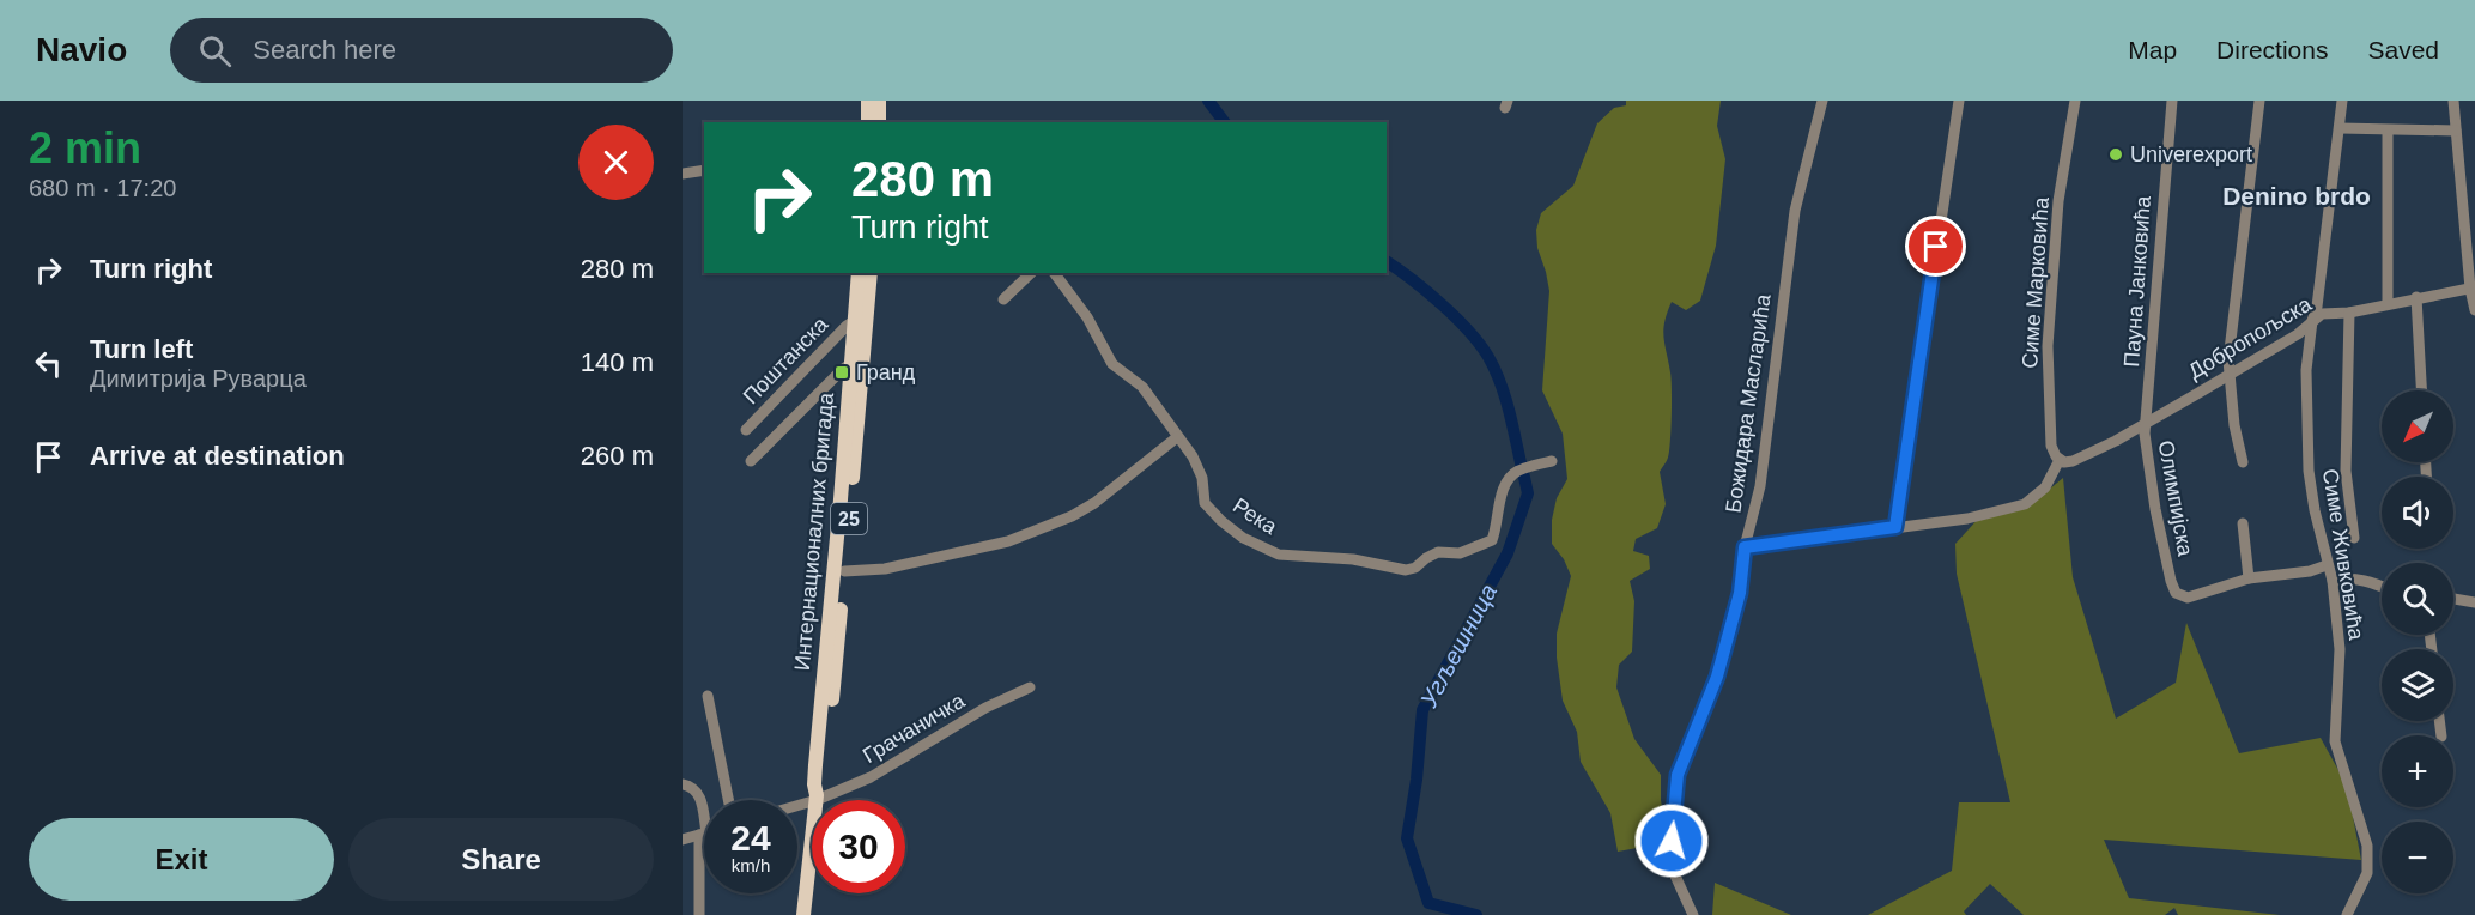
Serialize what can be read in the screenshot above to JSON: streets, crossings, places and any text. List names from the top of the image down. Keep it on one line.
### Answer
{"streets":{"main road":["25","Интернационалних бригада"],"street":["Пауна Јанковића","Симе Марковића","Добропољска","Поштанска","Божидара Масларића","Олимпијска","Река","Симе Живковића","Грачаничка"]},"crossings":[["Пауна Јанковића","Добропољска"],["Пауна Јанковића","Олимпијска"],["Симе Марковића","Добропољска"],["Добропољска","Олимпијска"],["Добропољска","Симе Живковића"],["Поштанска","Интернационалних бригада"],["Интернационалних бригада","Грачаничка"]],"districts":["Denino brdo"],"water":["Угљешница"],"places":{"other":["Univerexport"],"transit":["Гранд"]},"north":"bottom left","page":{"header":"Navio","search":"Search here","nav":["Map","Directions","Saved"],"heading":["2 min","680 m · 17:20"],"turn":["280 m","Turn right"],"list":[{"name":"Turn right","value":"280 m"},{"name":"Turn left","note":"Димитрија Руварца","value":"140 m"},{"name":"Arrive at destination","value":"260 m"}],"map_buttons":["+","−"],"speed":"24 km/h","limit":"30","buttons":["Exit","Share"]}}
